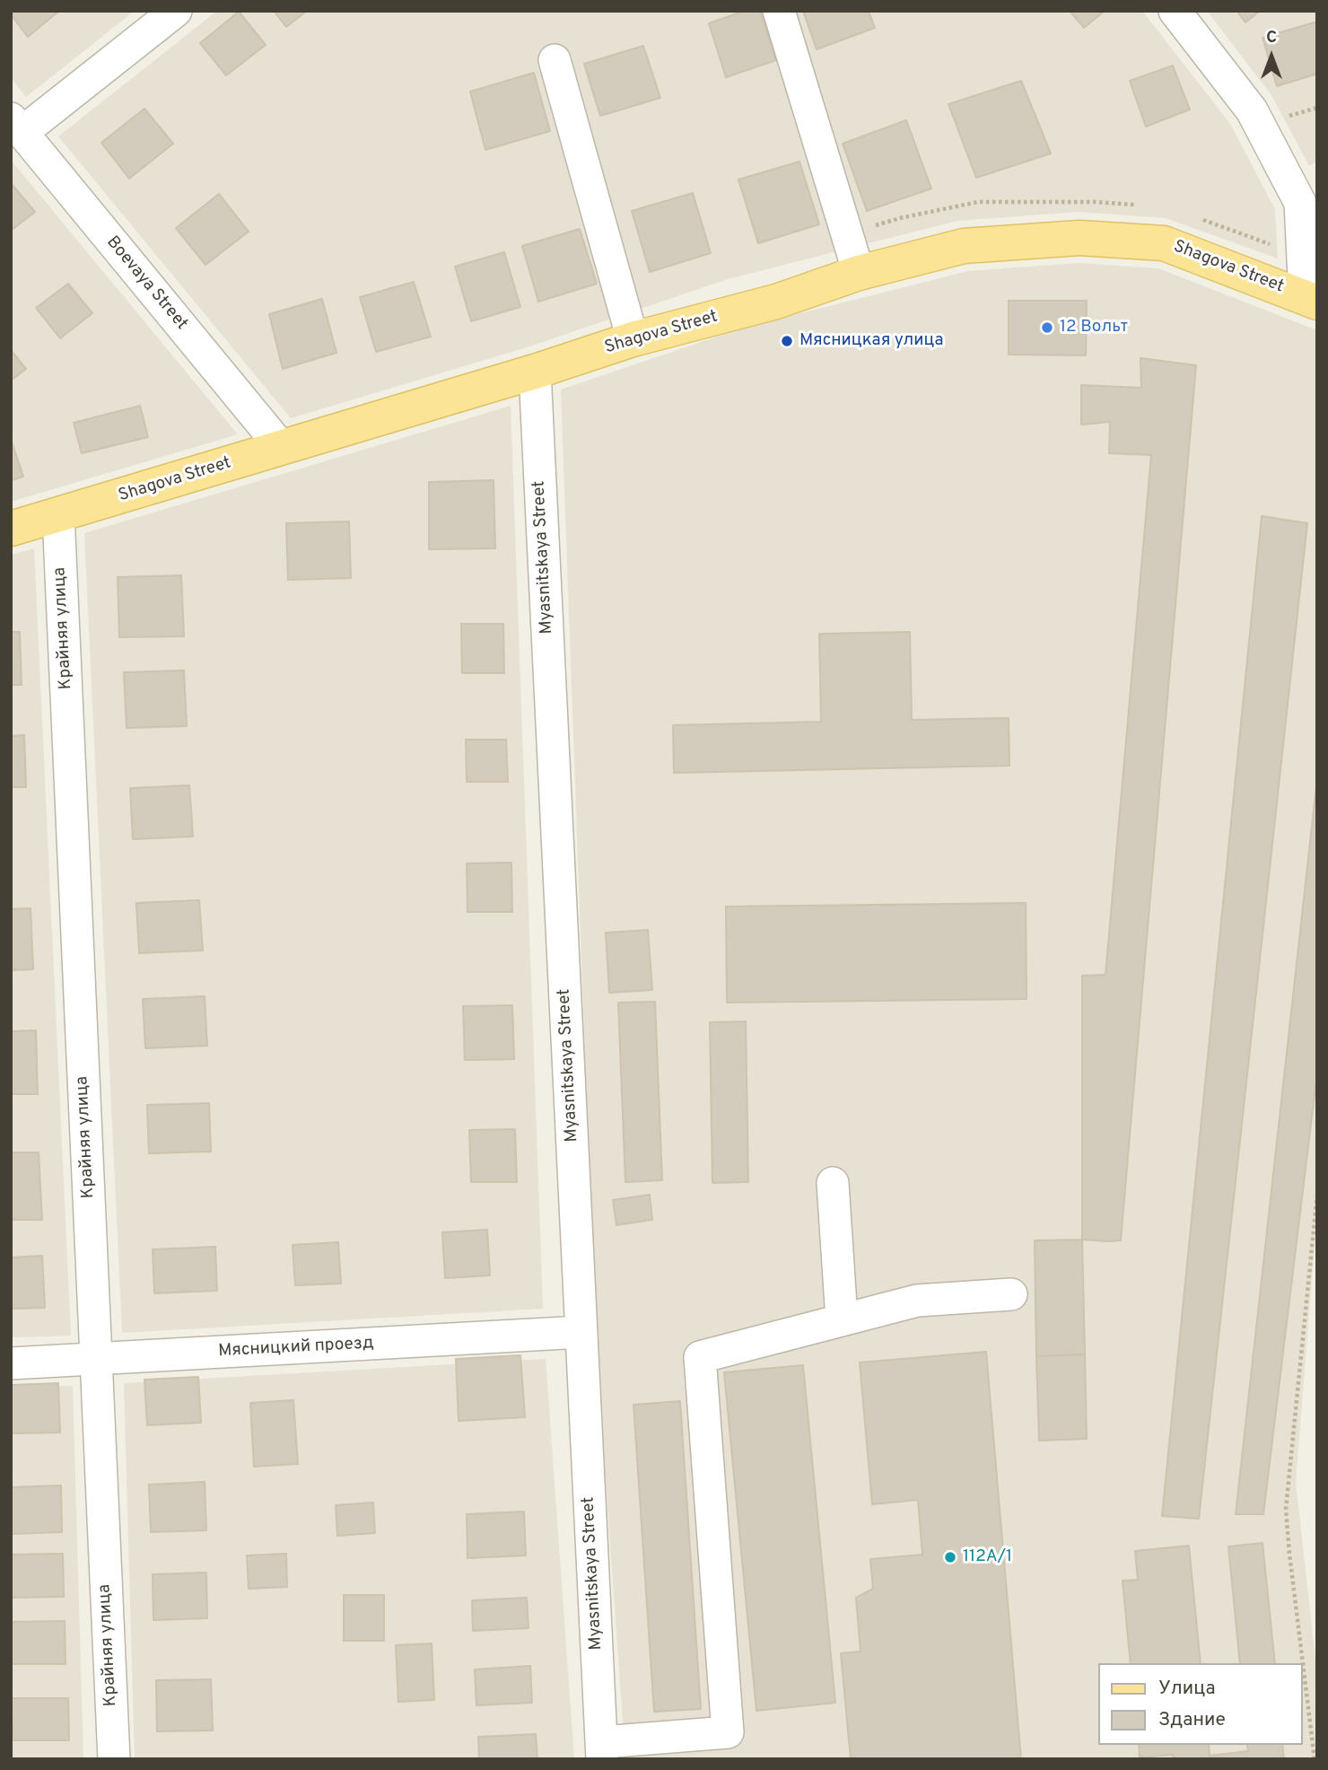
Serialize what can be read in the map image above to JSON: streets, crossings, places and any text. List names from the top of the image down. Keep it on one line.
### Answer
{"streets":{"main road":["Shagova Street"],"street":["Boevaya Street","Myasnitskaya Street","Крайняя улица","Мясницкий проезд"]},"crossings":[["Shagova Street","Boevaya Street"],["Shagova Street","Myasnitskaya Street"],["Shagova Street","Крайняя улица"],["Myasnitskaya Street","Мясницкий проезд"],["Крайняя улица","Мясницкий проезд"]],"places":["12 Вольт","Мясницкая улица","112А/1"],"legend":["Улица","Здание"],"north":"top"}
